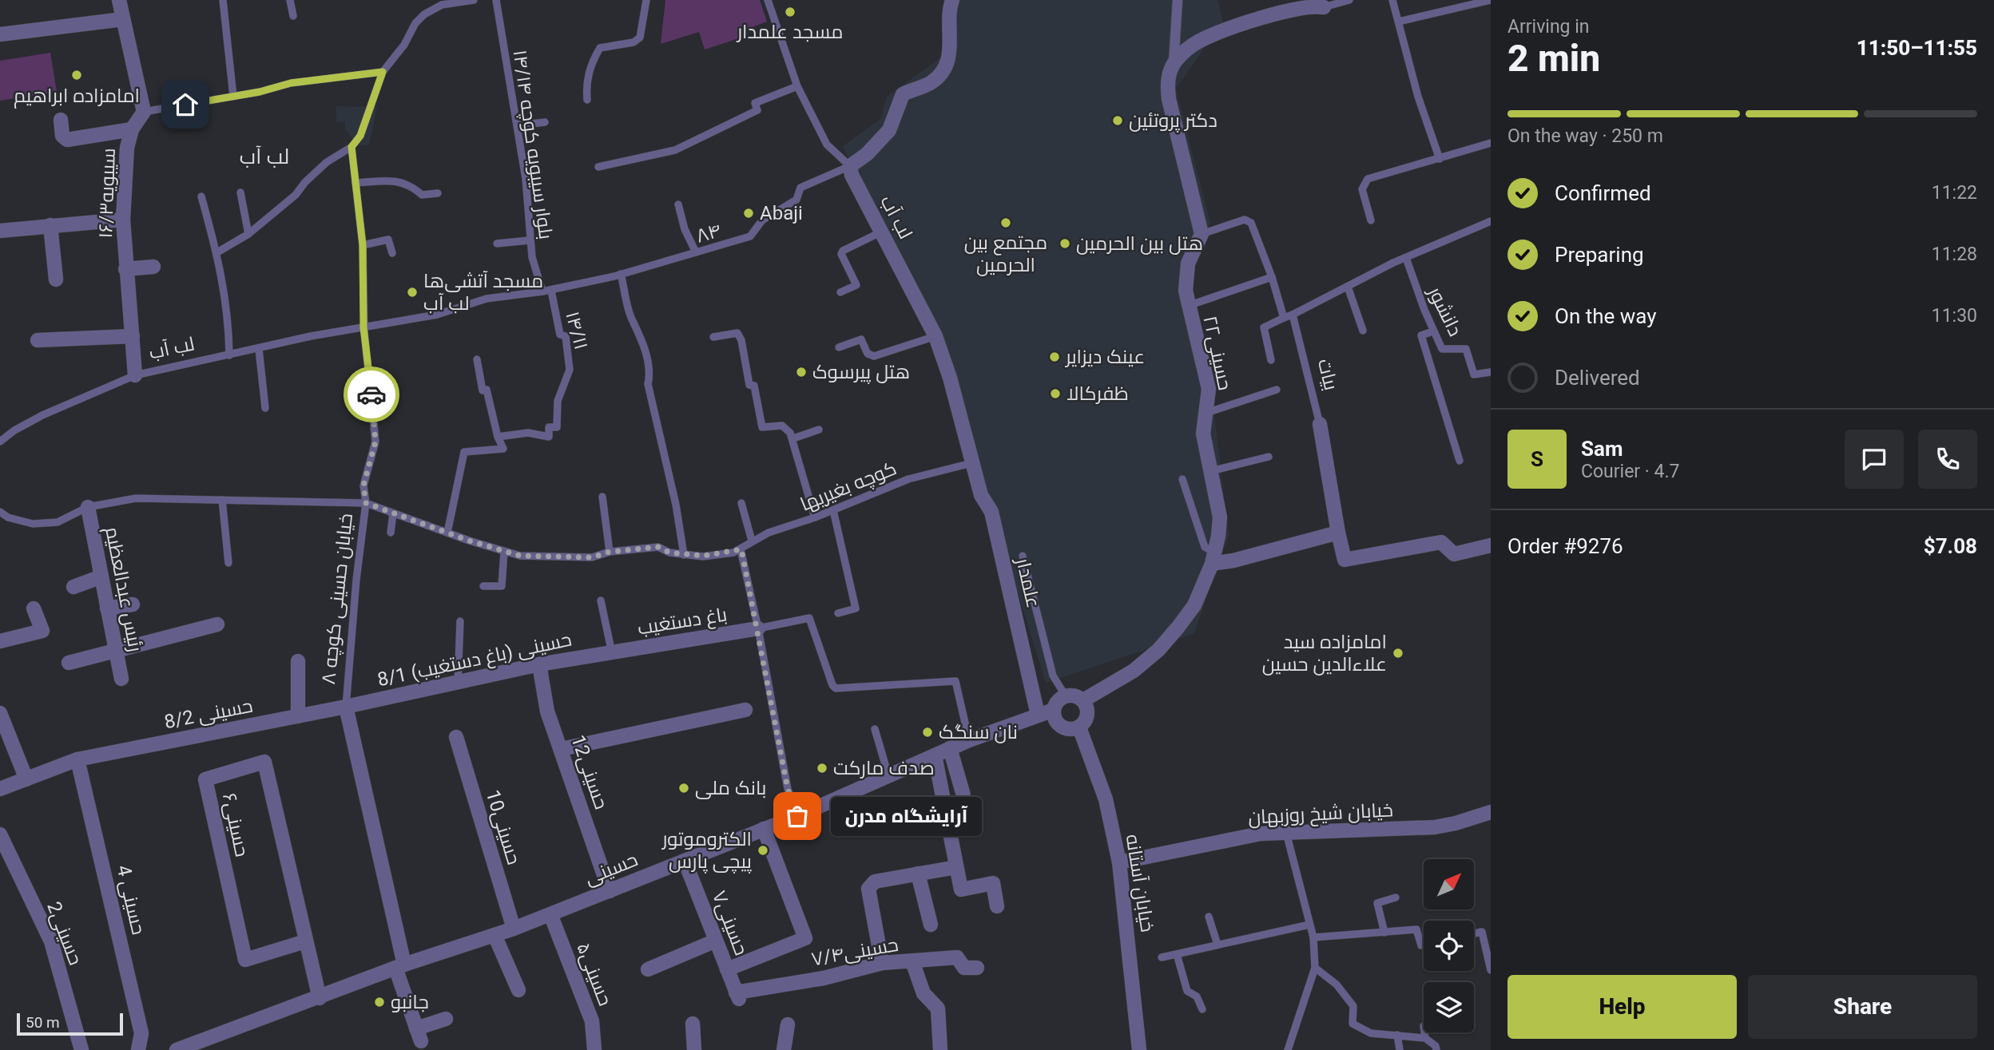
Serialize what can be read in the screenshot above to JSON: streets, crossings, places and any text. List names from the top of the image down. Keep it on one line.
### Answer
{"streets":{"street":["سیبویه۱۶/۳","لب آب","حسینی۲۲","بیات","علمدار","رئیس عبدالعظیم","خیابان حسینی کوچه ۸","باغ دستغیب","8/1 حسینی (باغ دستغیب)","8/2 حسینی","حسینی12","خیابان شیخ روزبهان","حسینی۶","حسینی10","حسینی","خیابان آستانه","حسینی 4","حسینی۷","حسینی2","حسینی۷/۴","حسینی۵"],"lane":["بلوار سیبویه کوچه ۱۴/۱۴","۸۴","دانشور","۱۴/۱۱","کوچه بغیریها"]},"crossings":[["بلوار سیبویه کوچه ۱۴/۱۴","لب آب"],["بلوار سیبویه کوچه ۱۴/۱۴","۸۴"],["سیبویه۱۶/۳","لب آب"],["لب آب","۸۴"],["لب آب","کوچه بغیریها"],["لب آب","علمدار"],["۸۴","۱۴/۱۱"],["حسینی۲۲","حسینی"],["حسینی۲۲","خیابان آستانه"],["کوچه بغیریها","علمدار"],["علمدار","حسینی"],["رئیس عبدالعظیم","خیابان حسینی کوچه ۸"],["خیابان حسینی کوچه ۸","8/1 حسینی (باغ دستغیب)"],["خیابان حسینی کوچه ۸","8/2 حسینی"],["خیابان حسینی کوچه ۸","حسینی"],["باغ دستغیب","8/1 حسینی (باغ دستغیب)"],["8/1 حسینی (باغ دستغیب)","8/2 حسینی"],["8/1 حسینی (باغ دستغیب)","حسینی12"],["8/2 حسینی","حسینی 4"],["حسینی12","حسینی"],["خیابان شیخ روزبهان","خیابان آستانه"],["حسینی۶","حسینی"],["حسینی10","حسینی"],["حسینی","خیابان آستانه"],["حسینی","حسینی۷"],["حسینی","حسینی۵"],["حسینی۷","حسینی۷/۴"]],"districts":["لب آب"],"places":["مسجد علمدار","امامزاده ابراهیم","دکتر پروتئین","Abaji","مجتمع بین الحرمین","هتل بین‌ الحرمین","مسجد آتشی‌ها لب آب","عینک دیزایر","هتل پیرسوک","ظفرکالا","امامزاده سید علاءالدین حسین","نان سنگک","صدف مارکت","بانک ملی","آرایشگاه مدرن","الکتروموتور پیچی پارس","جانبو"],"scale_bar":"50 m","north":"top right","page":{"heading":["2 min","Arriving in","11:50–11:55"],"panel":["Sam","Courier · 4.7","Order #9276","$7.08"],"bar":"On the way · 250 m","list":[["Confirmed","11:22"],["Preparing","11:28"],["On the way","11:30"],"Delivered"],"round":"S","bubble":"آرایشگاه مدرن","buttons":["Help","Share"],"scale":"50 m"}}
